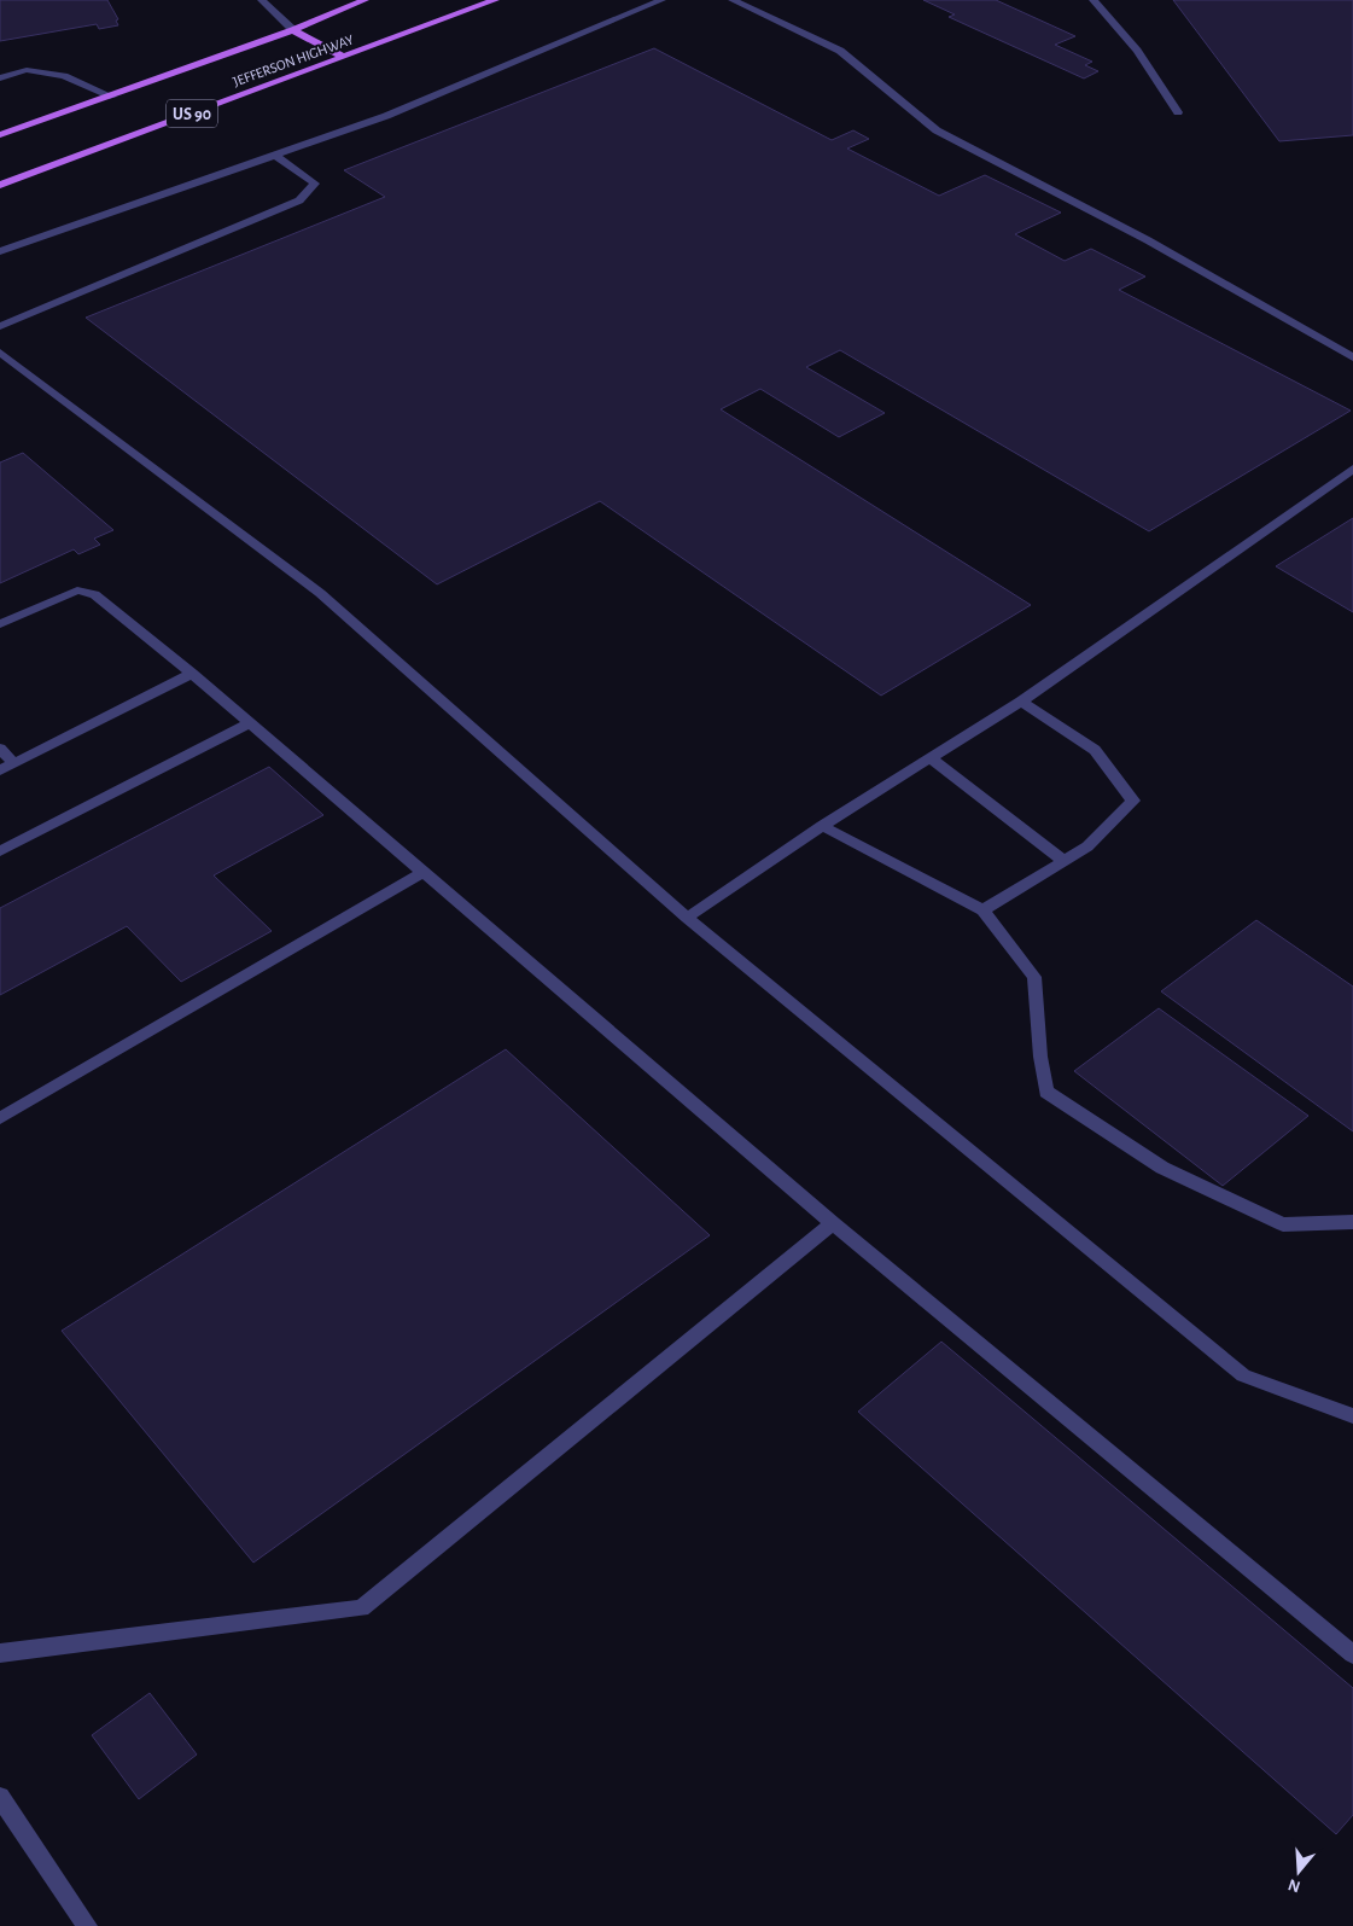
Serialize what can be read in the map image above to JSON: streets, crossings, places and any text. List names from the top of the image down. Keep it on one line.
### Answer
{"streets":{"main road":["JEFFERSON HIGHWAY","US 90"]},"north":"bottom"}
